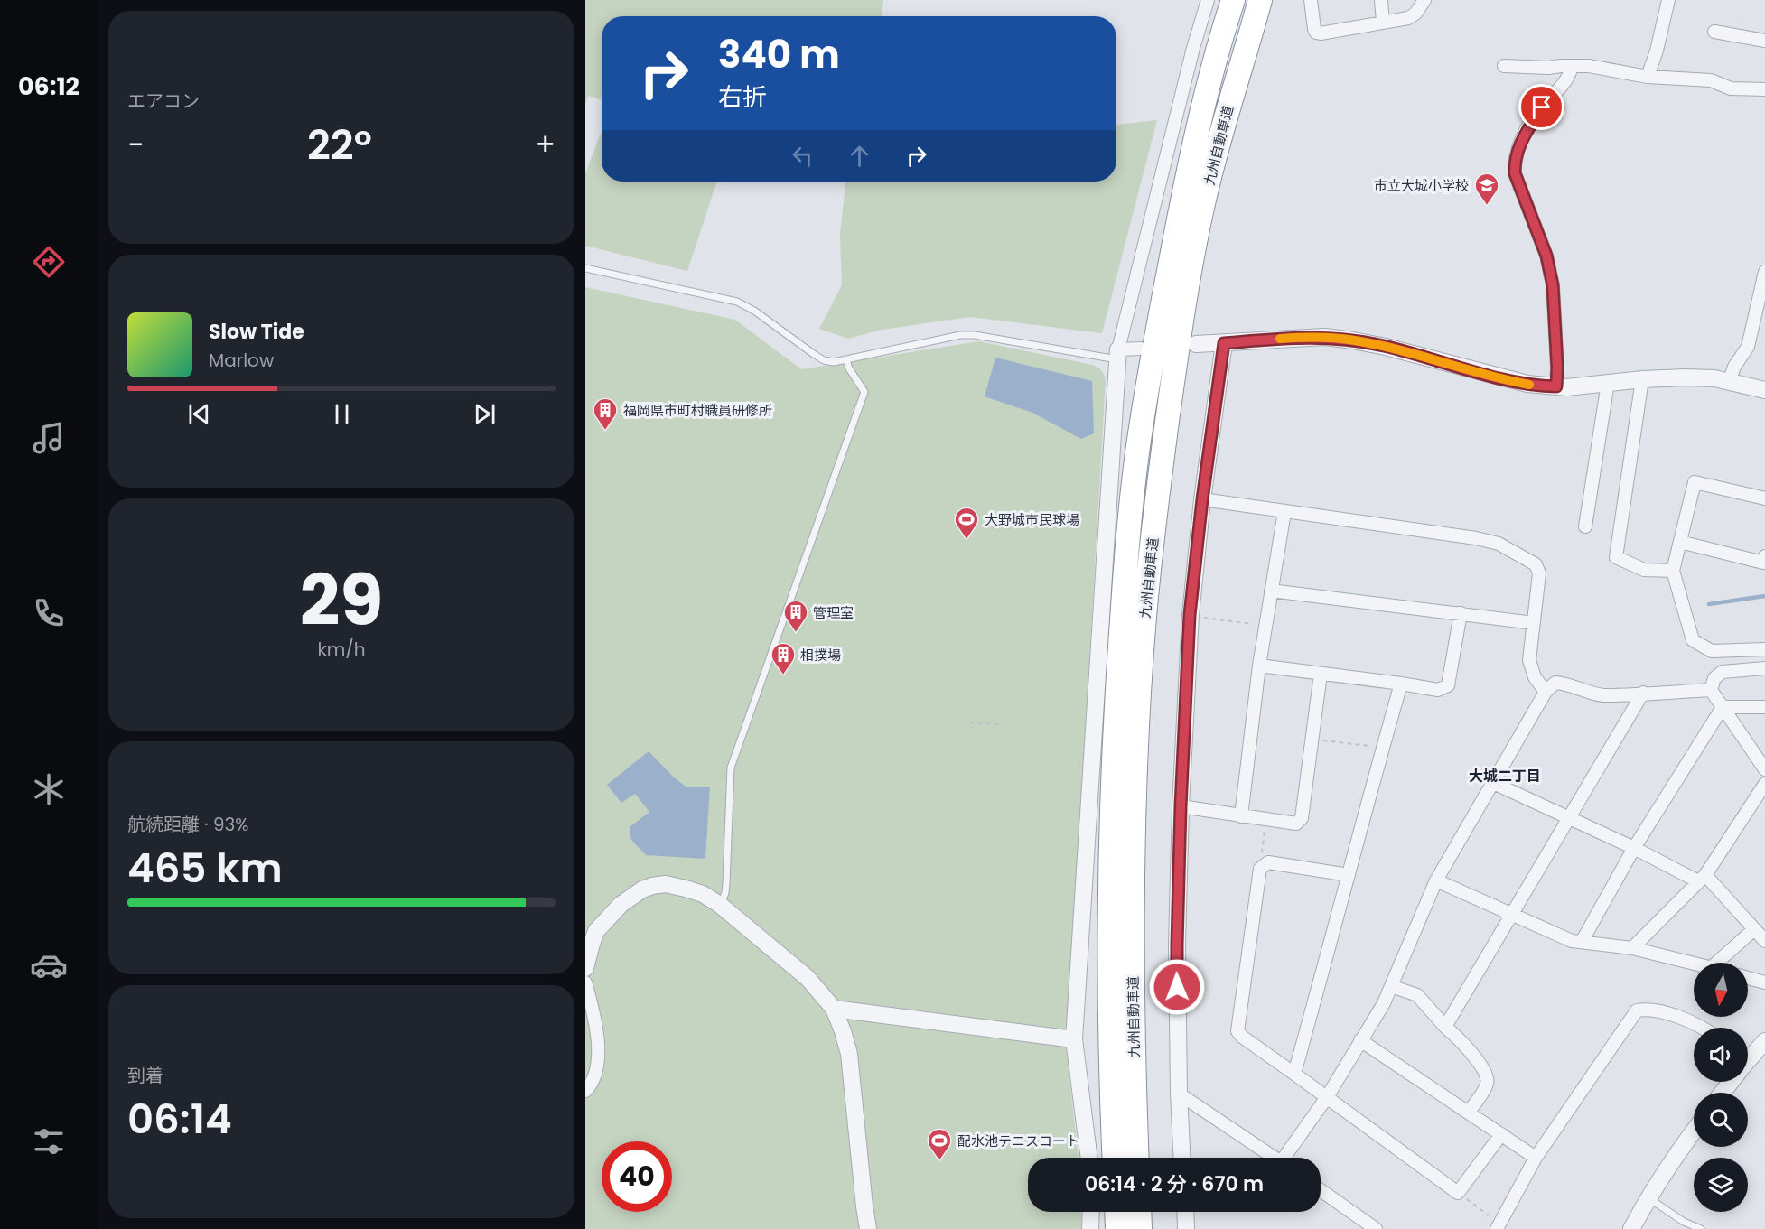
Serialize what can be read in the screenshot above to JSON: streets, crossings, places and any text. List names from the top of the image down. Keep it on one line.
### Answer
{"streets":{"highway":["九州自動車道"]},"districts":["大城二丁目"],"places":{"school or university":["市立大城小学校"],"building":["福岡県市町村職員研修所","管理室","相撲場"],"sports":["大野城市民球場","配水池テニスコート"]},"north":"bottom","page":{"tabs":"06:12","tile":["エアコン",["29","km/h"],["航続距離 · 93%","465 km"],["到着","06:14"]],"turn":["340 m","右折"],"heat":["−","22°","+"],"song":["Slow Tide","Marlow"],"limit":"40","trip":"06:14 · 2 分 · 670 m"}}
